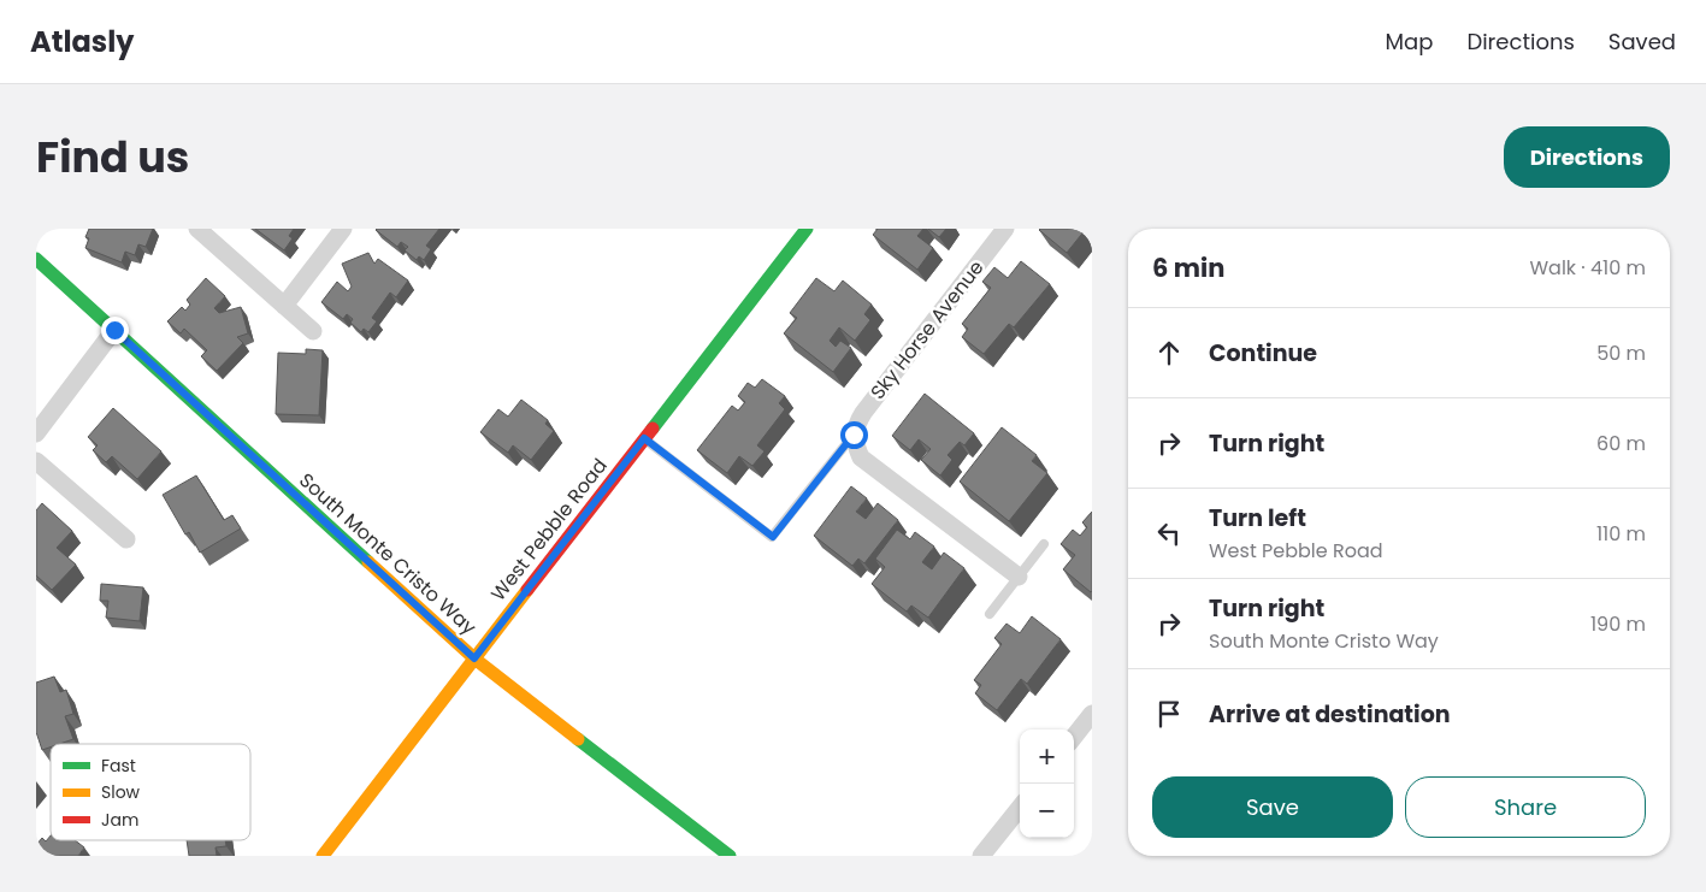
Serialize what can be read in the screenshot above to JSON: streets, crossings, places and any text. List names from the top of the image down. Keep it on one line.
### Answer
{"streets":{"street":["Sky Horse Avenue","West Pebble Road","South Monte Cristo Way"]},"crossings":[["West Pebble Road","South Monte Cristo Way"]],"legend":["Fast","Slow","Jam"],"page":{"header":"Atlasly","nav":["Map","Directions","Saved"],"title":"Find us","buttons":["Directions",["Save","Share"]],"heading":["6 min","Walk · 410 m"],"list":[["Continue","50 m"],["Turn right","60 m"],["Turn left","West Pebble Road","110 m"],["Turn right","South Monte Cristo Way","190 m"],"Arrive at destination"],"map_buttons":["+","−"]}}
